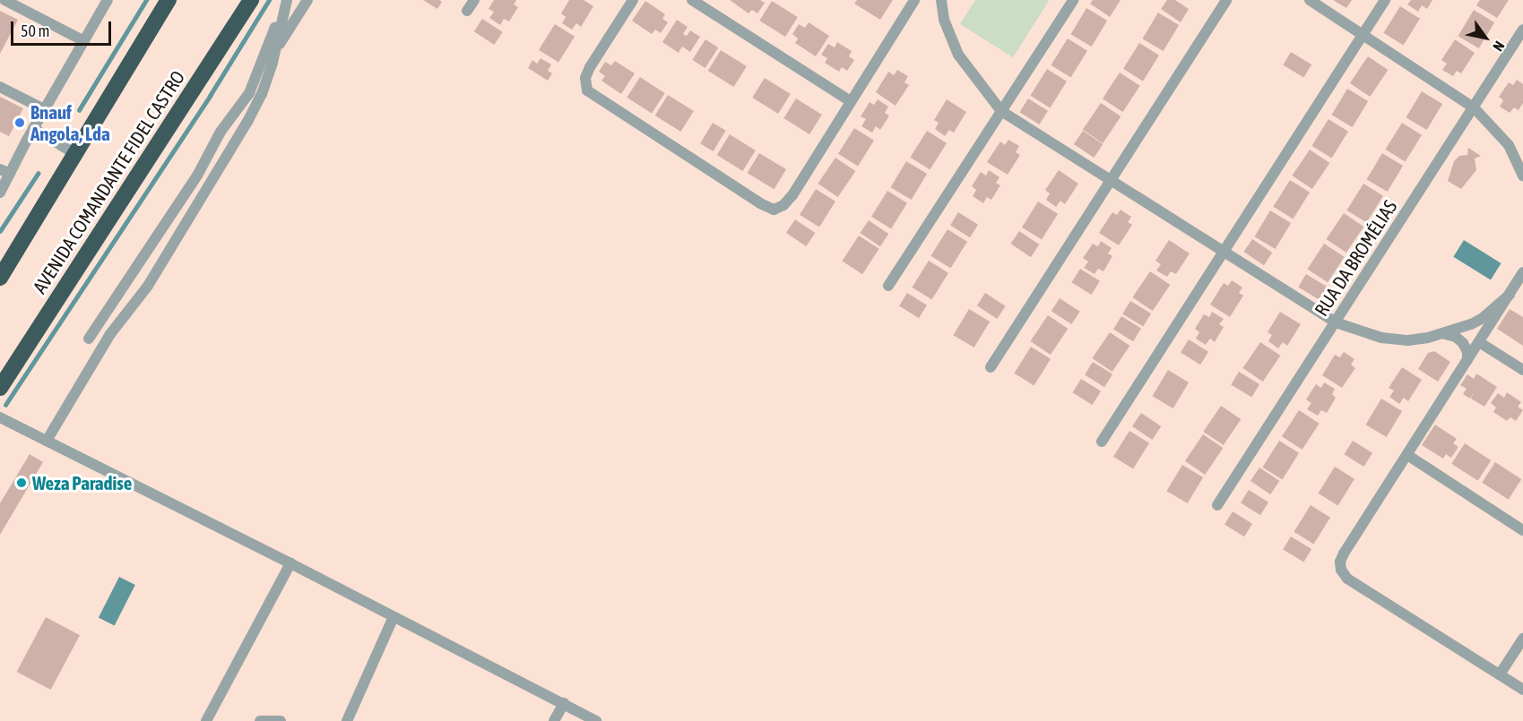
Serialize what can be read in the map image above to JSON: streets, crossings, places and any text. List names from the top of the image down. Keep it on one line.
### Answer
{"streets":{"highway":["AVENIDA COMANDANTE FIDEL CASTRO"],"street":["RUA DA BROMÉLIAS"]},"places":["Bnauf Angola, Lda","Weza Paradise"],"scale_bar":"50 m","north":"bottom right"}
